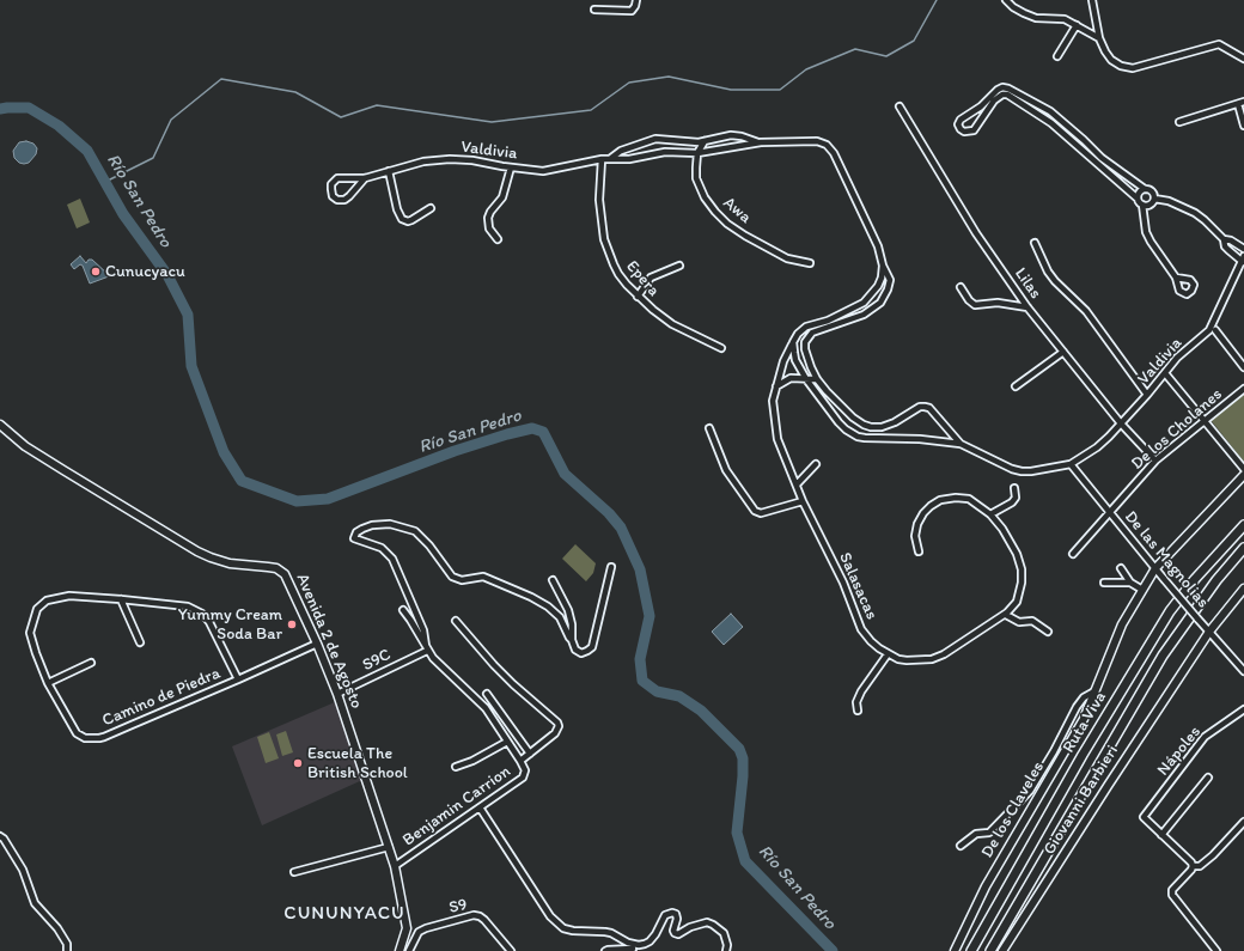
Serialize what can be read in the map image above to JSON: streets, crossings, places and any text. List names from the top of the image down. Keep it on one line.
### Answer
{"streets":{"highway":["Ruta Viva"],"main road":["Avenida 2 de Agosto","Giovanni Barbieri","De los Claveles"],"street":["Valdivia","Awa","Epera","Lilas","De los Cholanes","De las Magnolias","Salasacas","S9C","Camino de Piedra","Nápoles","Benjamin Carrion","S9"]},"crossings":[["Valdivia","Awa"],["Valdivia","Epera"],["Valdivia","Lilas"],["Valdivia","De las Magnolias"],["Lilas","De los Cholanes"],["De los Cholanes","De las Magnolias"],["De las Magnolias","Giovanni Barbieri"],["De las Magnolias","De los Claveles"],["Avenida 2 de Agosto","S9C"],["Avenida 2 de Agosto","Camino de Piedra"],["Avenida 2 de Agosto","Benjamin Carrion"]],"districts":["CUNUNYACU"],"water":["Río San Pedro"],"places":["Cunucyacu","Yummy Cream Soda Bar","Escuela The British School"]}
